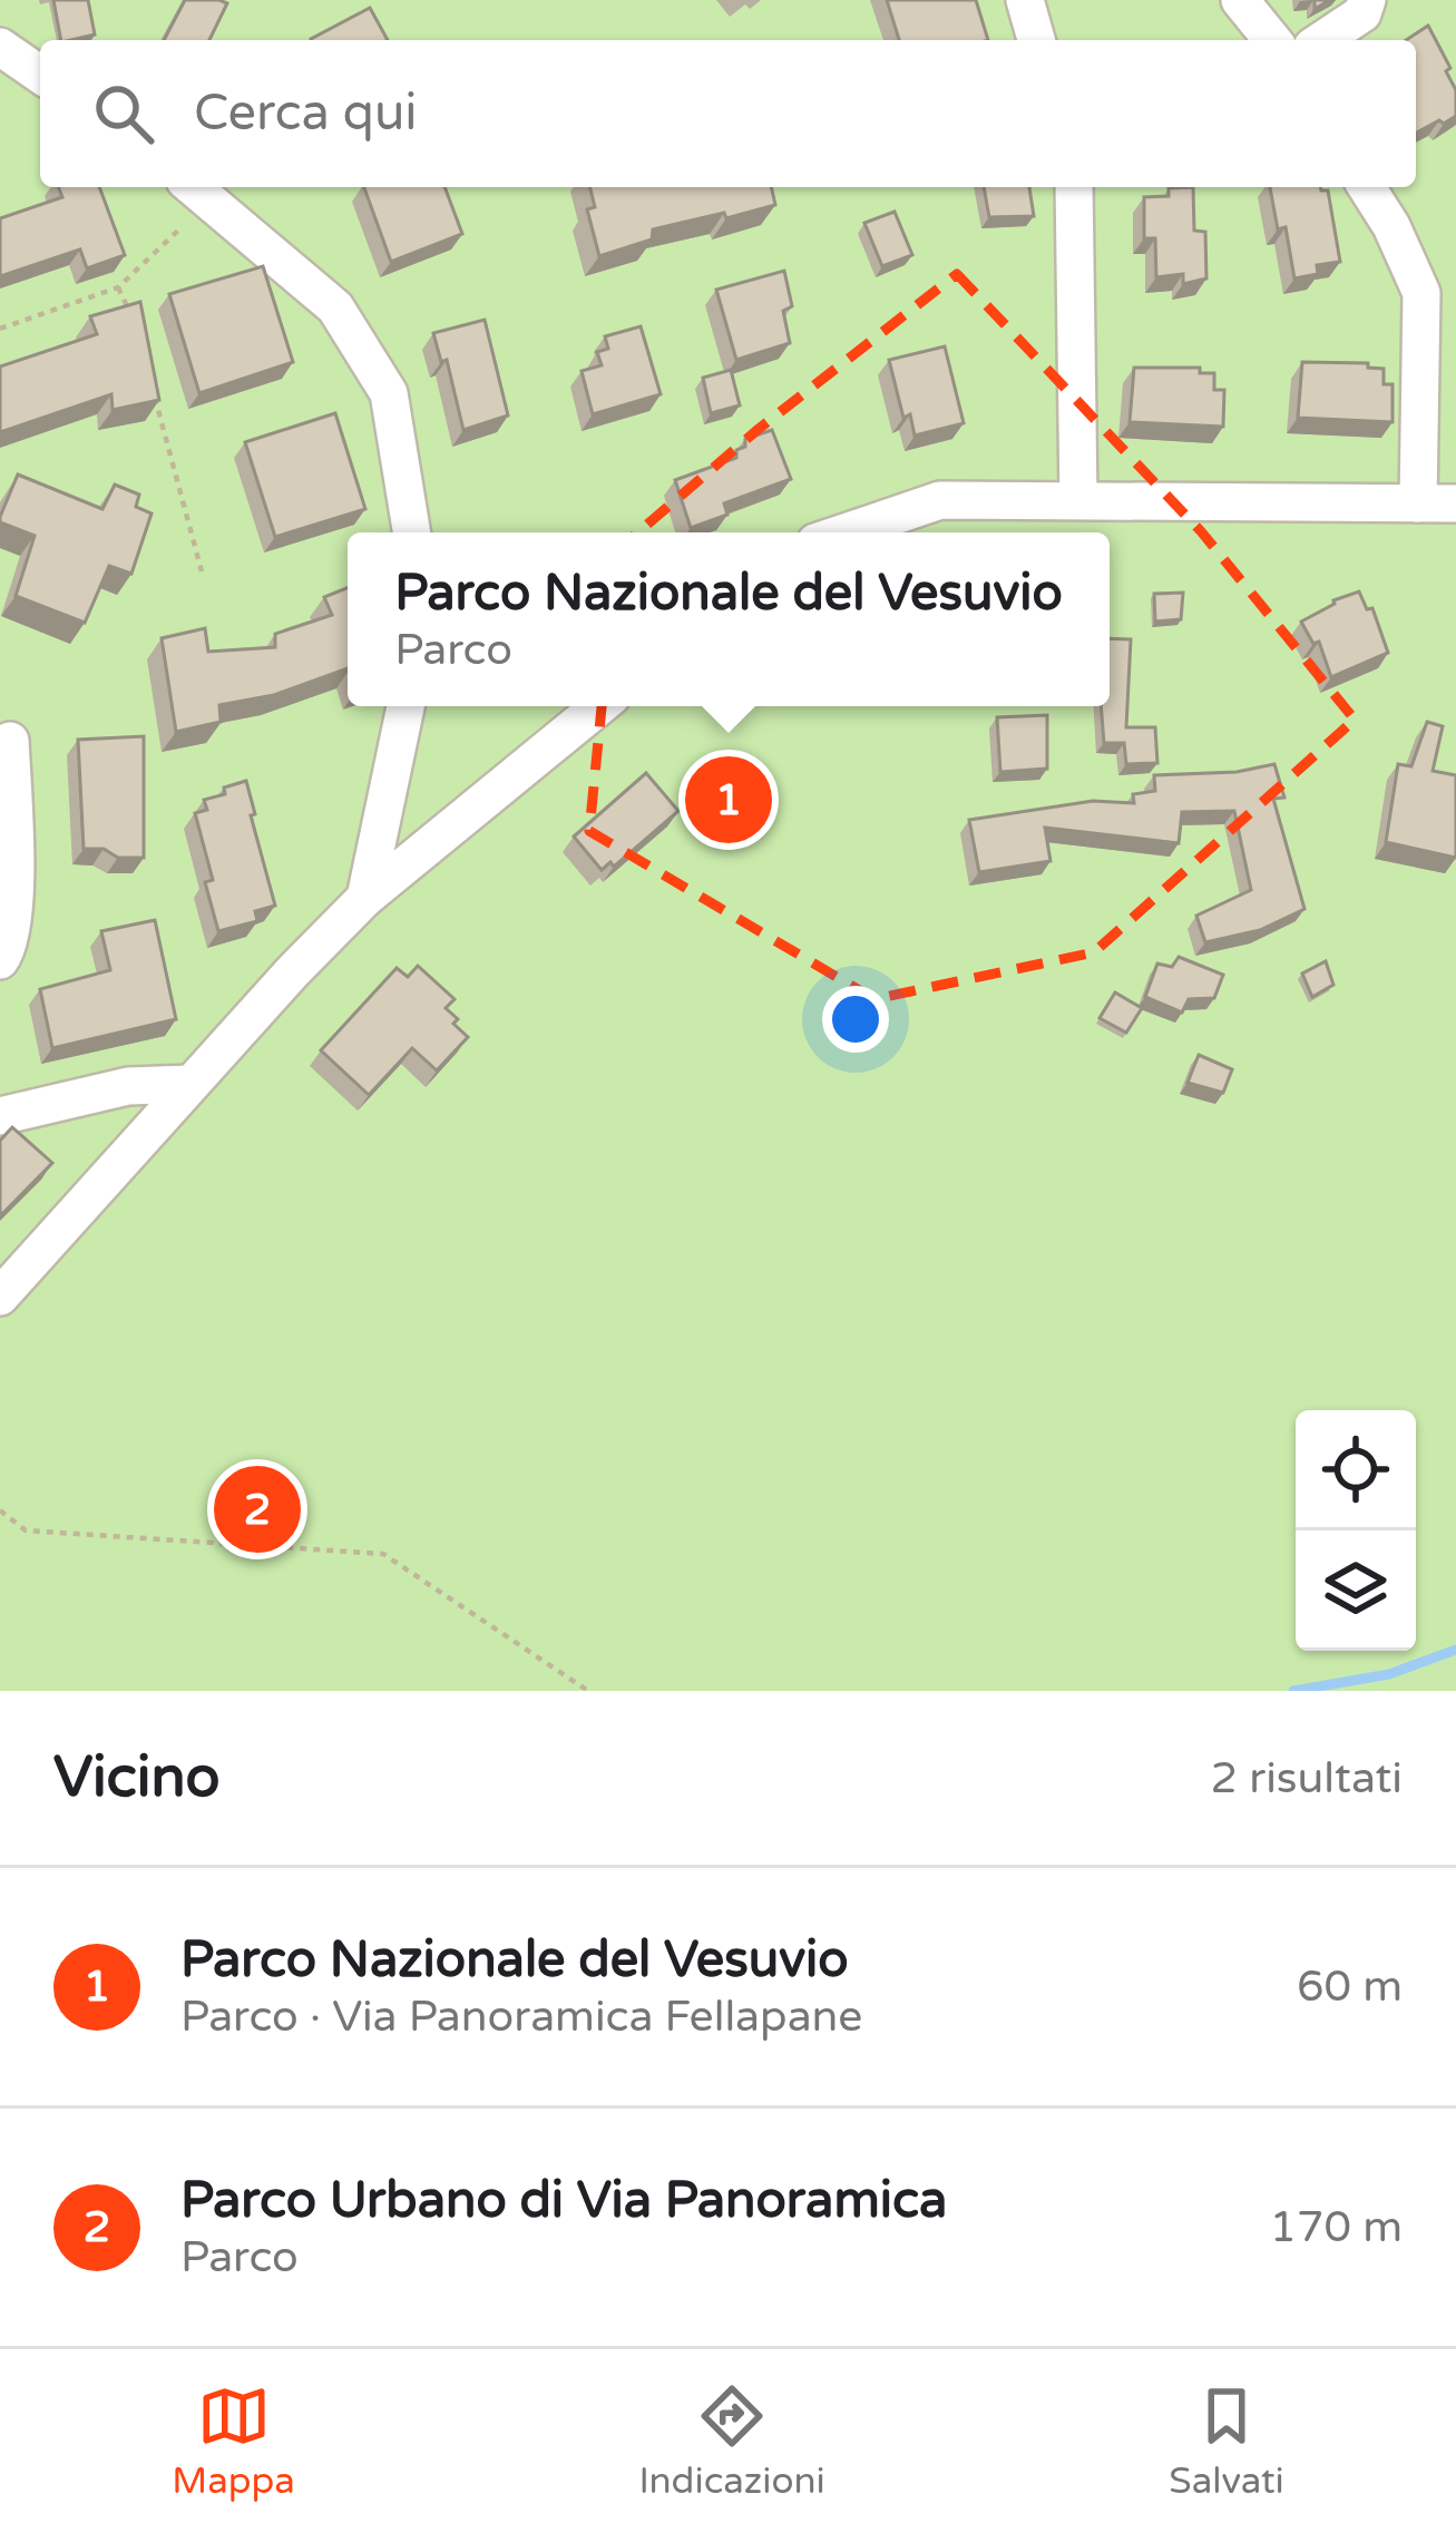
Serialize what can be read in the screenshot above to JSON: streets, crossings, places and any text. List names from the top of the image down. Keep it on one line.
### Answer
{"page":{"search":"Cerca qui","popup":["Parco Nazionale del Vesuvio","Parco"],"pins":["1","2"],"heading":["Vicino","2 risultati"],"list":[{"mark":"1","name":"Parco Nazionale del Vesuvio","note":"Parco · Via Panoramica Fellapane","value":"60 m"},{"mark":"2","name":"Parco Urbano di Via Panoramica","note":"Parco","value":"170 m"}],"nav":["Mappa","Indicazioni","Salvati"]}}
